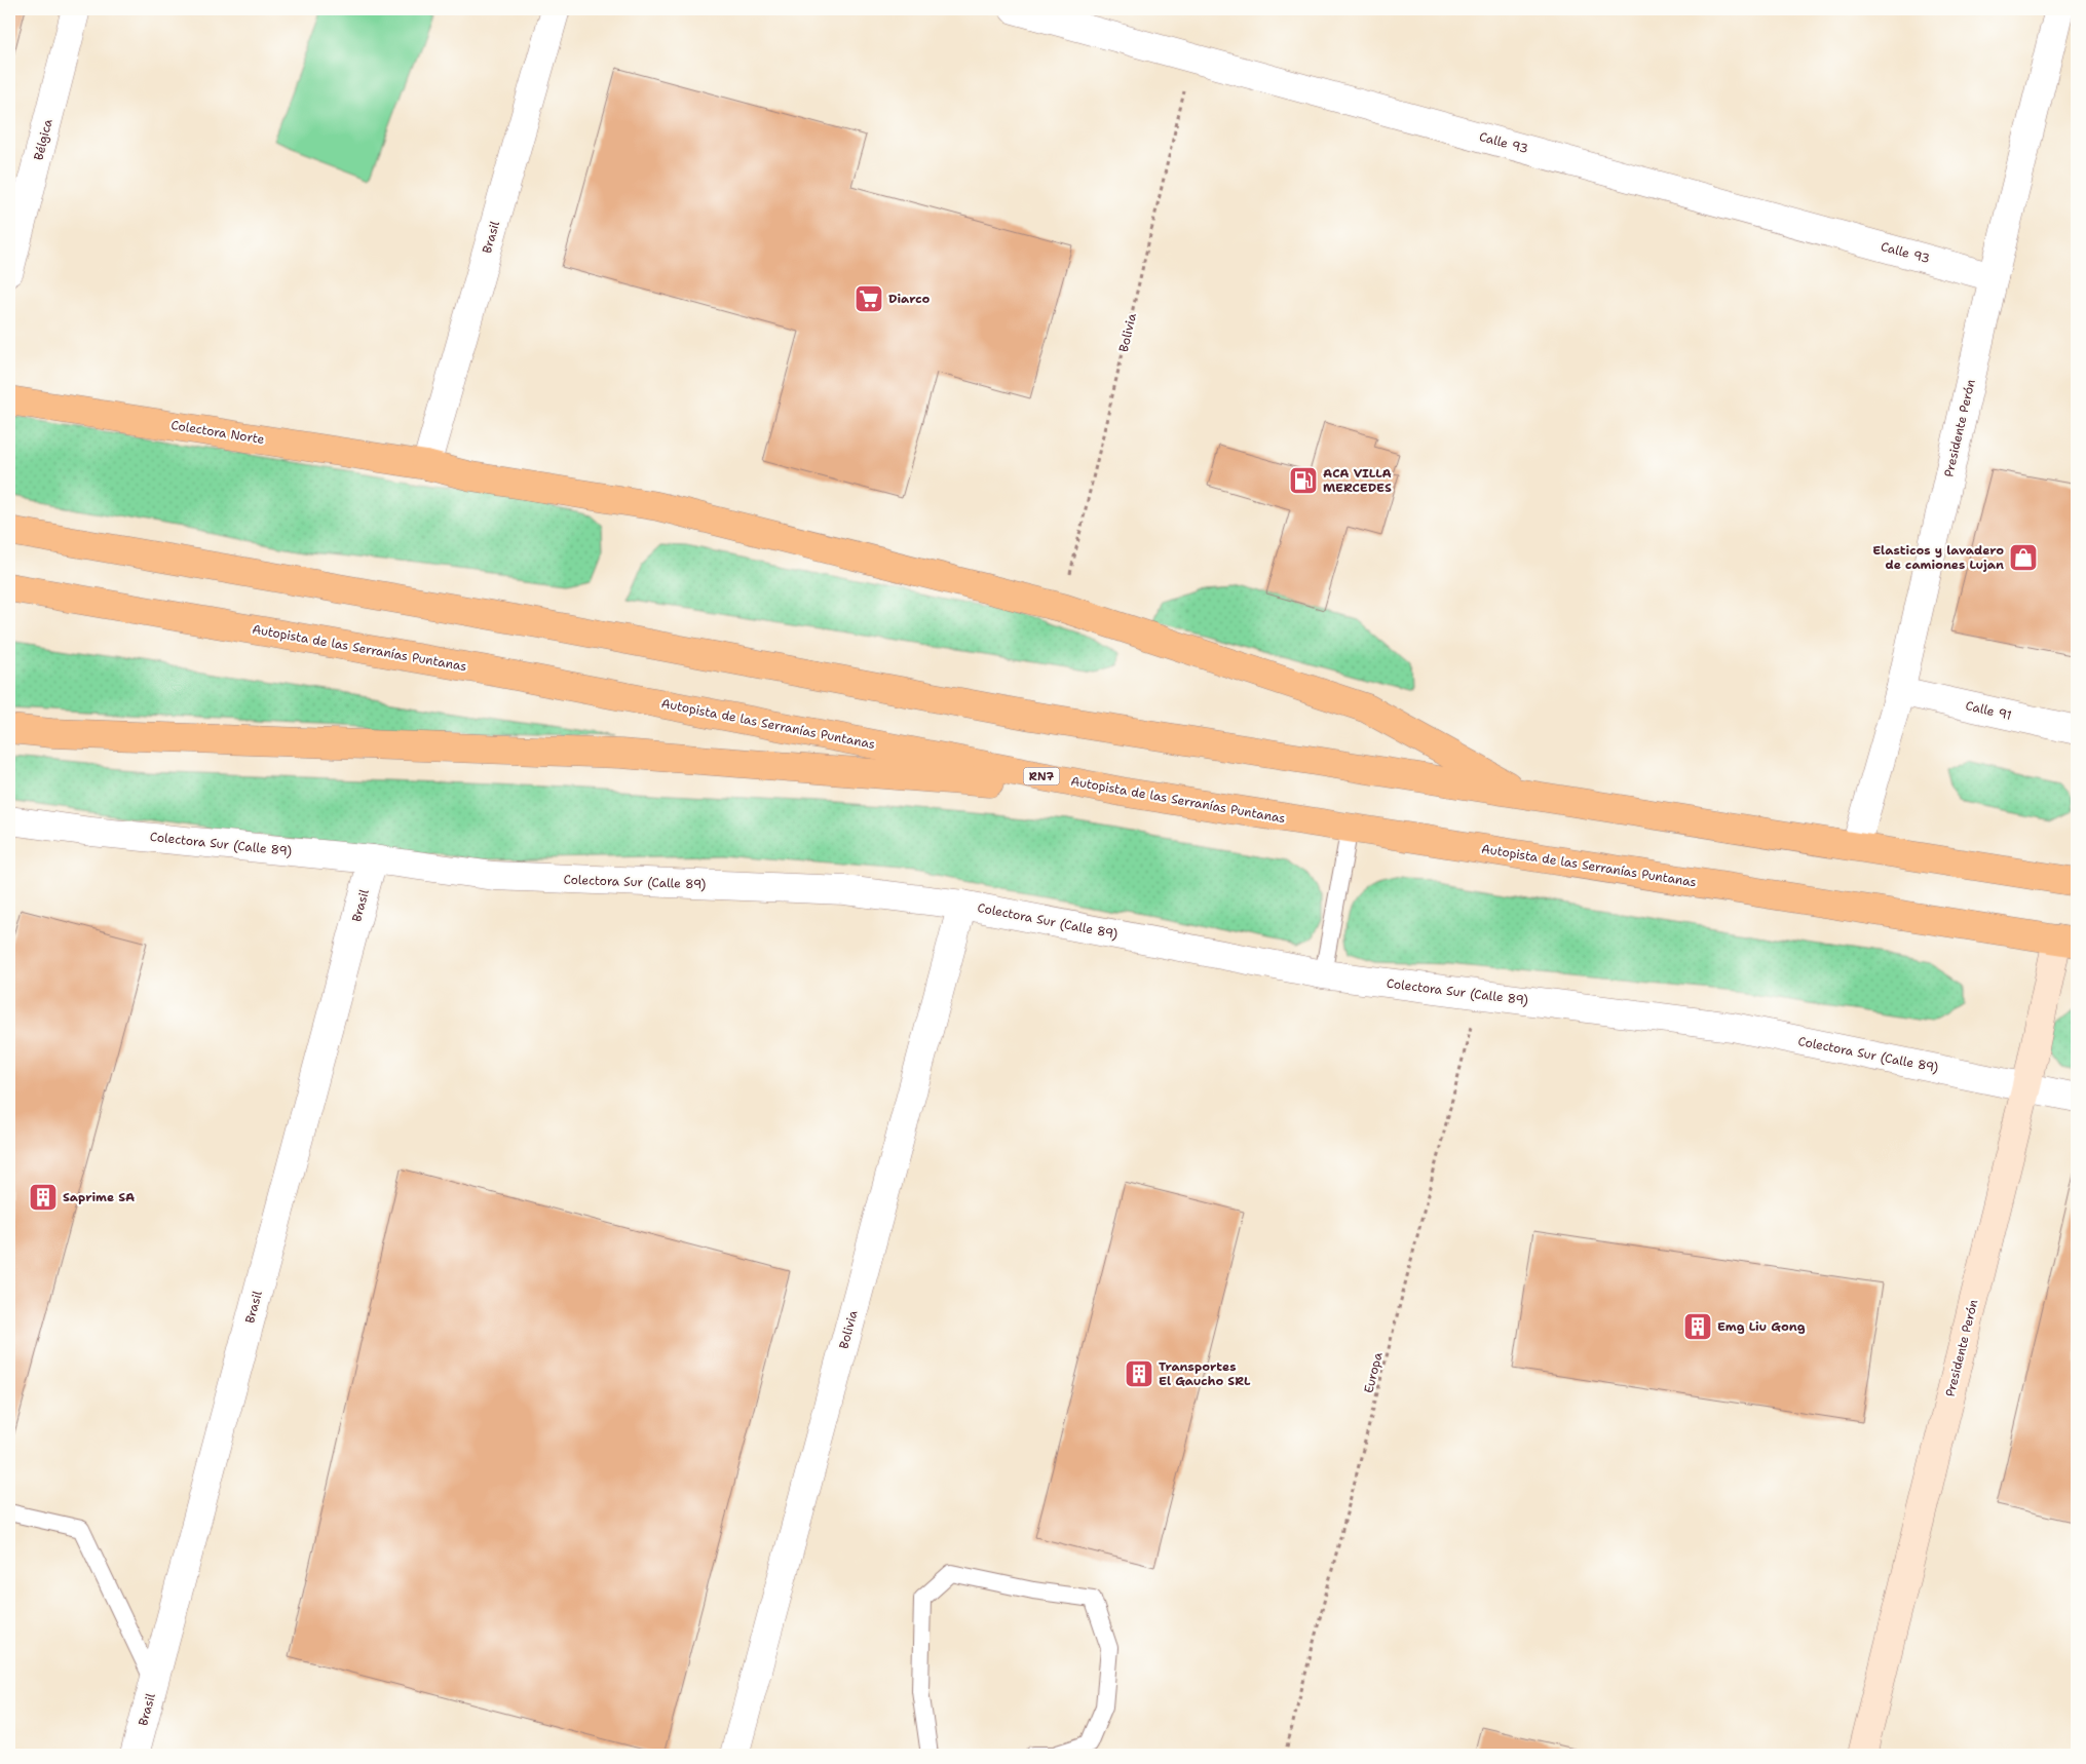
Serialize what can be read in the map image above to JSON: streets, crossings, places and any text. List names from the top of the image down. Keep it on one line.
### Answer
{"streets":{"main road":["Colectora Norte","Autopista de las Serranías Puntanas","RN7"],"street":["Bélgica","Calle 93","Brasil","Bolivia","Presidente Perón","Calle 91","Colectora Sur (Calle 89)"],"path":["Europa"]},"crossings":[["Calle 93","Bolivia"],["Calle 93","Presidente Perón"],["Brasil","Colectora Norte"],["Brasil","Colectora Sur (Calle 89)"],["Bolivia","Colectora Norte"],["Bolivia","Colectora Sur (Calle 89)"],["Presidente Perón","Autopista de las Serranías Puntanas"],["Presidente Perón","Calle 91"],["Presidente Perón","Colectora Sur (Calle 89)"],["Colectora Sur (Calle 89)","Europa"]],"places":{"supermarket":["Diarco"],"fuel station":["ACA VILLA MERCEDES"],"shop":["Elasticos y lavadero de camiones Lujan"],"building":["Saprime SA","Emg Liu Gong","Transportes El Gaucho SRL"]}}
